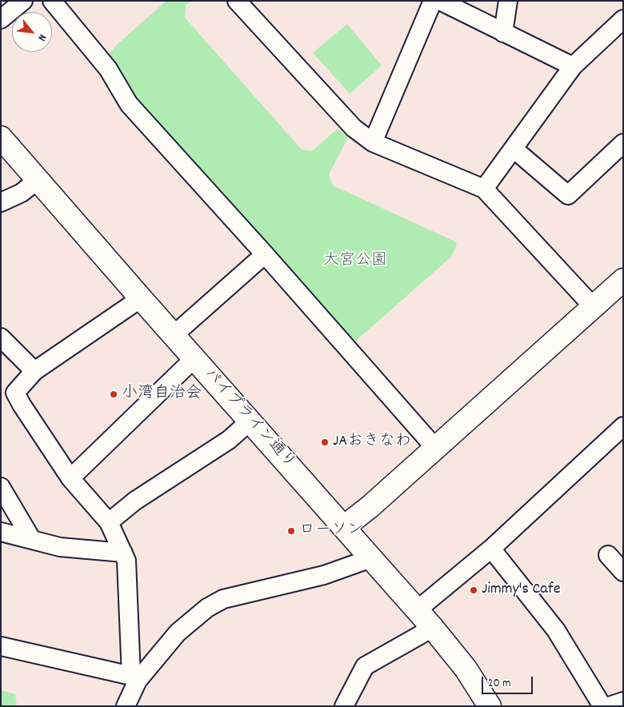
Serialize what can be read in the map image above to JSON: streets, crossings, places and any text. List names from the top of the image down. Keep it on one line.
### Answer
{"streets":{"main road":["パイプライン通り"]},"parks":["大宮公園"],"places":["小湾自治会","JAおきなわ","ローソン","Jimmy's Cafe"],"scale_bar":"20 m","north":"bottom right"}
